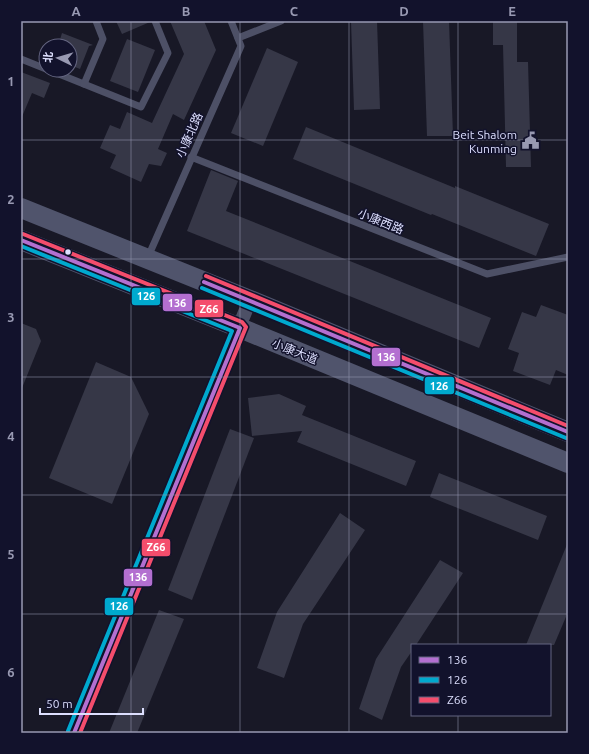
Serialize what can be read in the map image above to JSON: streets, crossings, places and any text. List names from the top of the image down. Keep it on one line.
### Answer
{"streets":{"main road":["小康大道"],"lane":["小康北路","小康西路"]},"crossings":[["小康北路","小康西路"]],"places":{"public building":["Beit Shalom Kunming"]},"lines":["transit line Z66","transit line 136","transit line 126"],"legend":["136","126","Z66"],"scale_bar":"50 m","north":"left","grid":{"columns":["A","B","C","D","E"],"rows":["1","2","3","4","5","6"]}}
